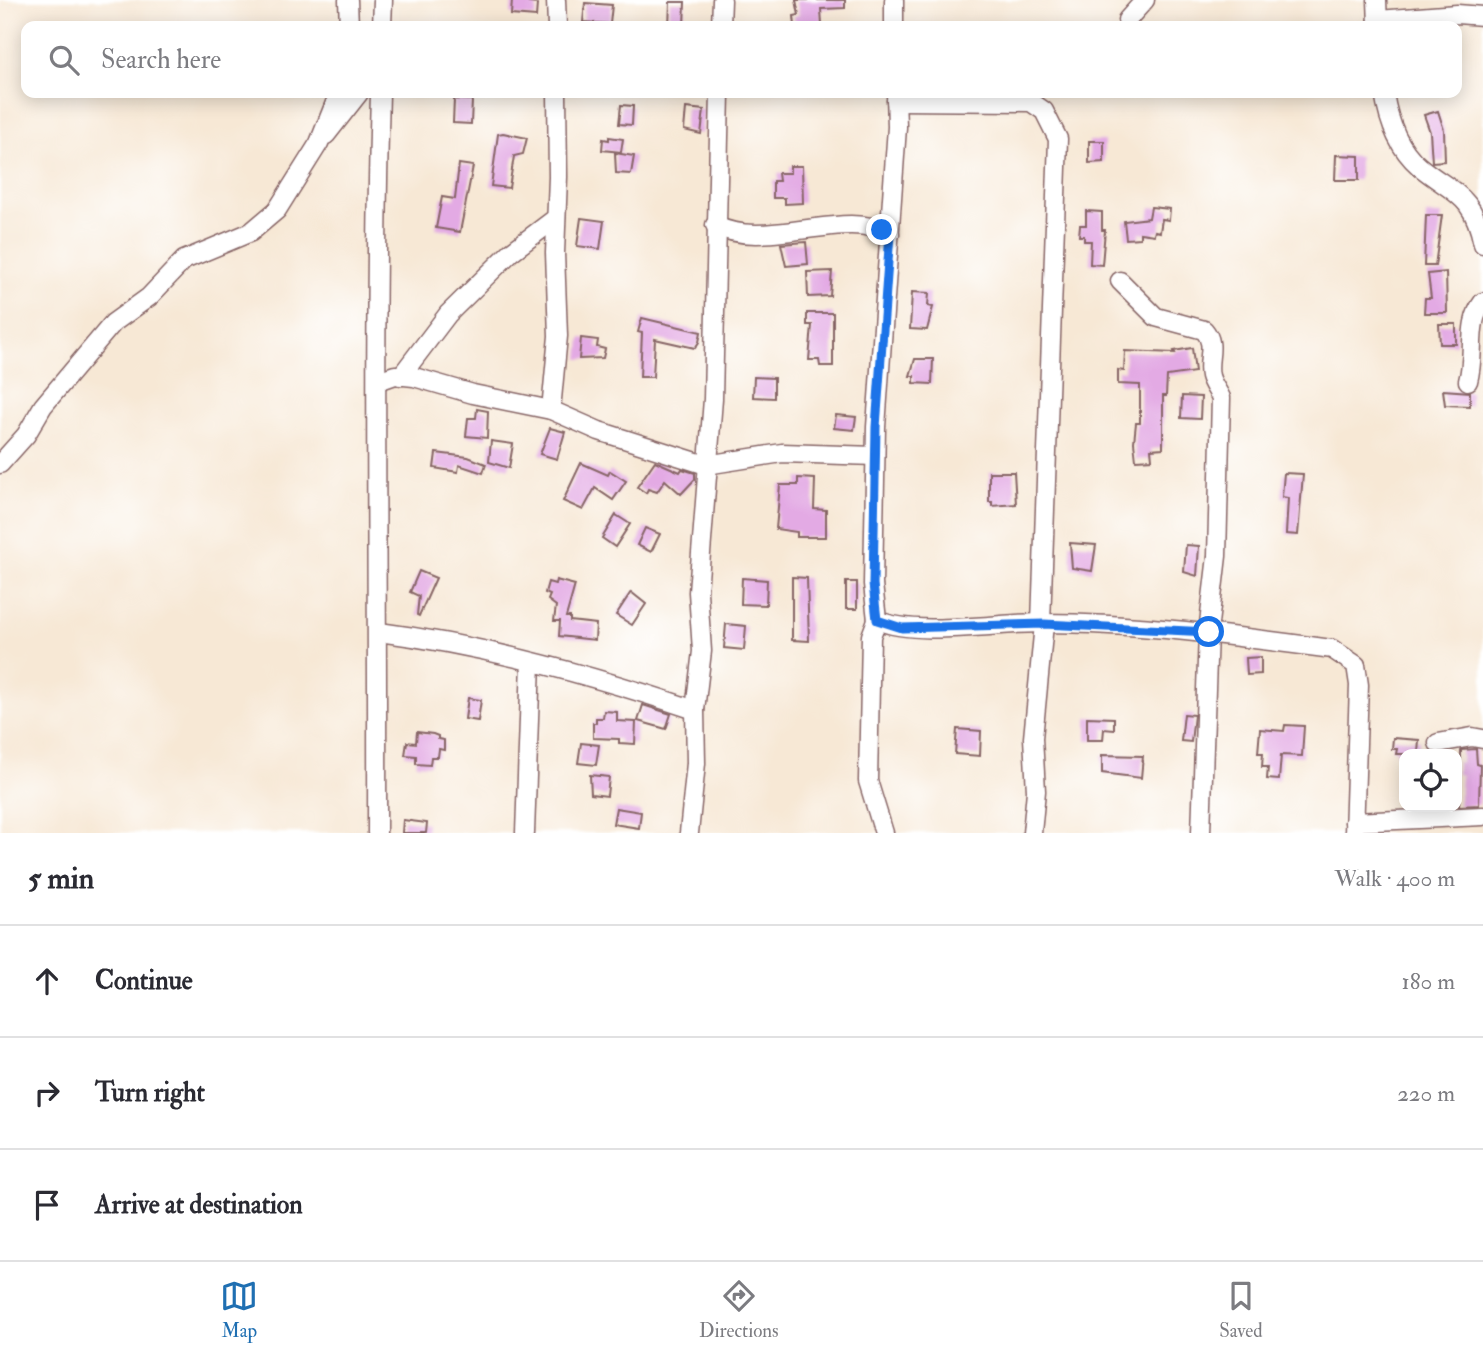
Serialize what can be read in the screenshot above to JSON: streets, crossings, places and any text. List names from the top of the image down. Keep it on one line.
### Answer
{"page":{"search":"Search here","heading":["5 min","Walk · 400 m"],"list":[["Continue","180 m"],["Turn right","220 m"],"Arrive at destination"],"nav":["Map","Directions","Saved"]}}
